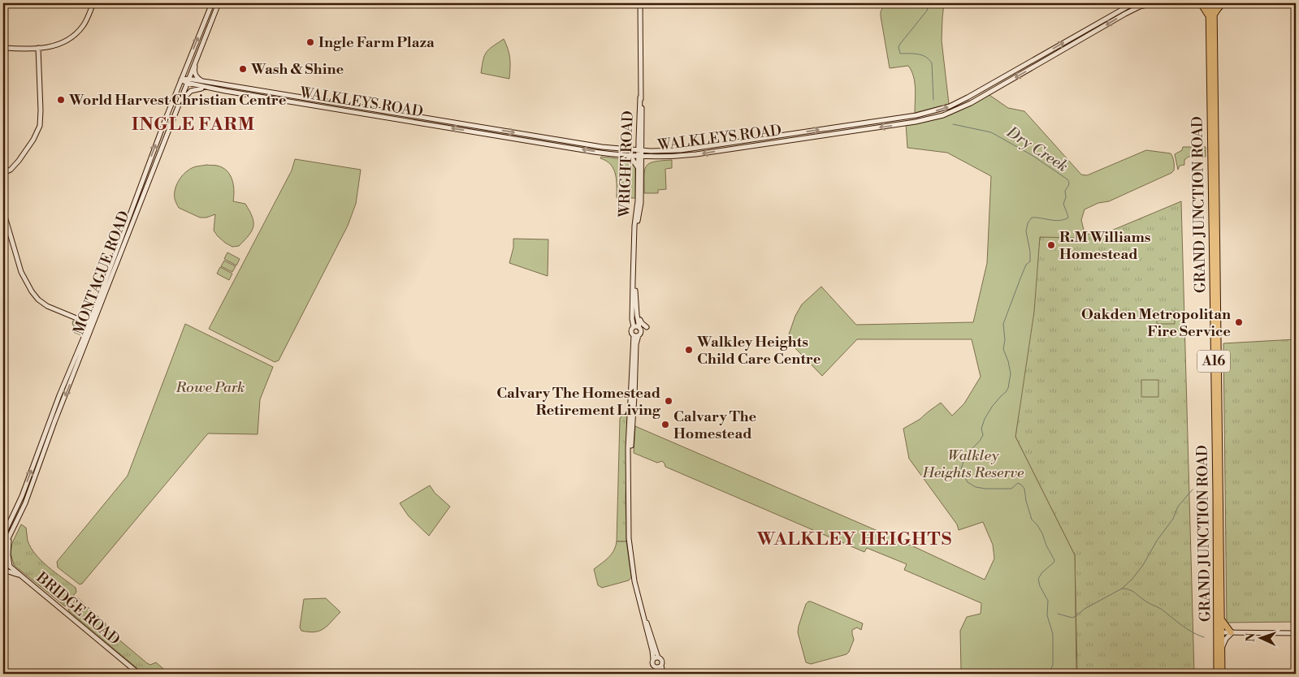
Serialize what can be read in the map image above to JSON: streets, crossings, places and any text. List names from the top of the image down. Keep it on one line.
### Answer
{"streets":{"highway":["GRAND JUNCTION ROAD","A16"],"main road":["WALKLEYS ROAD","WRIGHT ROAD","MONTAGUE ROAD","BRIDGE ROAD"]},"crossings":[["WALKLEYS ROAD","WRIGHT ROAD"],["WALKLEYS ROAD","MONTAGUE ROAD"]],"districts":["INGLE FARM","WALKLEY HEIGHTS"],"water":["Dry Creek"],"parks":["Rowe Park","Walkley Heights Reserve"],"places":["Ingle Farm Plaza","Wash & Shine","World Harvest Christian Centre","R.M Williams Homestead","Oakden Metropolitan Fire Service","Walkley Heights Child Care Centre","Calvary The Homestead Retirement Living","Calvary The Homestead"],"north":"left"}
